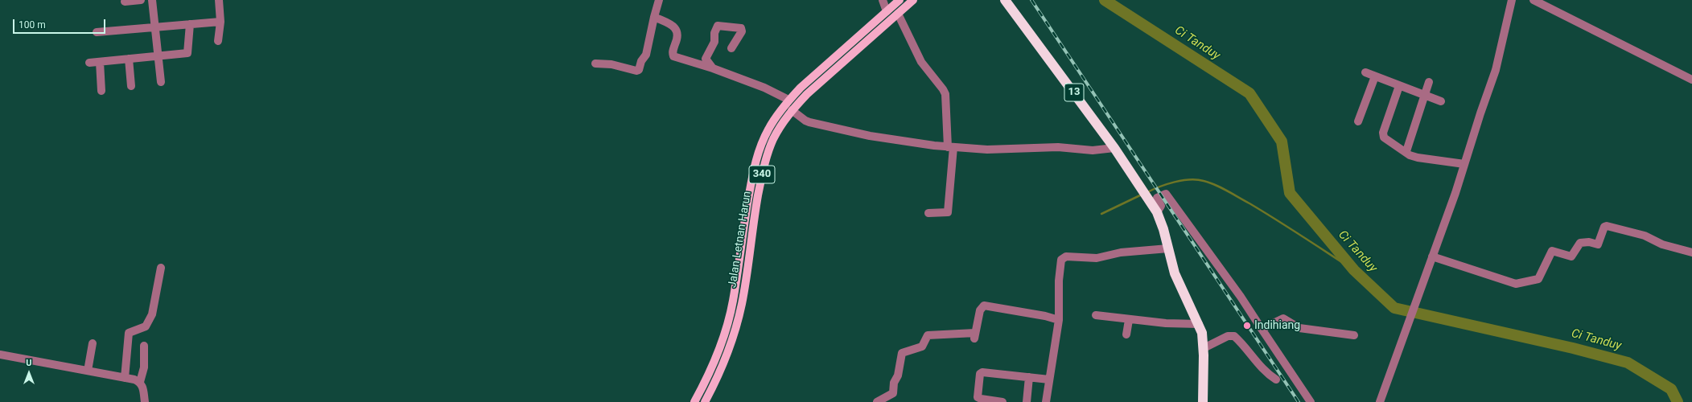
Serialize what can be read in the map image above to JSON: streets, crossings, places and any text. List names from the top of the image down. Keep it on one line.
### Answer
{"streets":{"highway":["13"],"main road":["340","Jalan Letnan Harun"]},"water":["Ci Tanduy"],"places":["Indihiang"],"scale_bar":"100 m","north":"top"}
